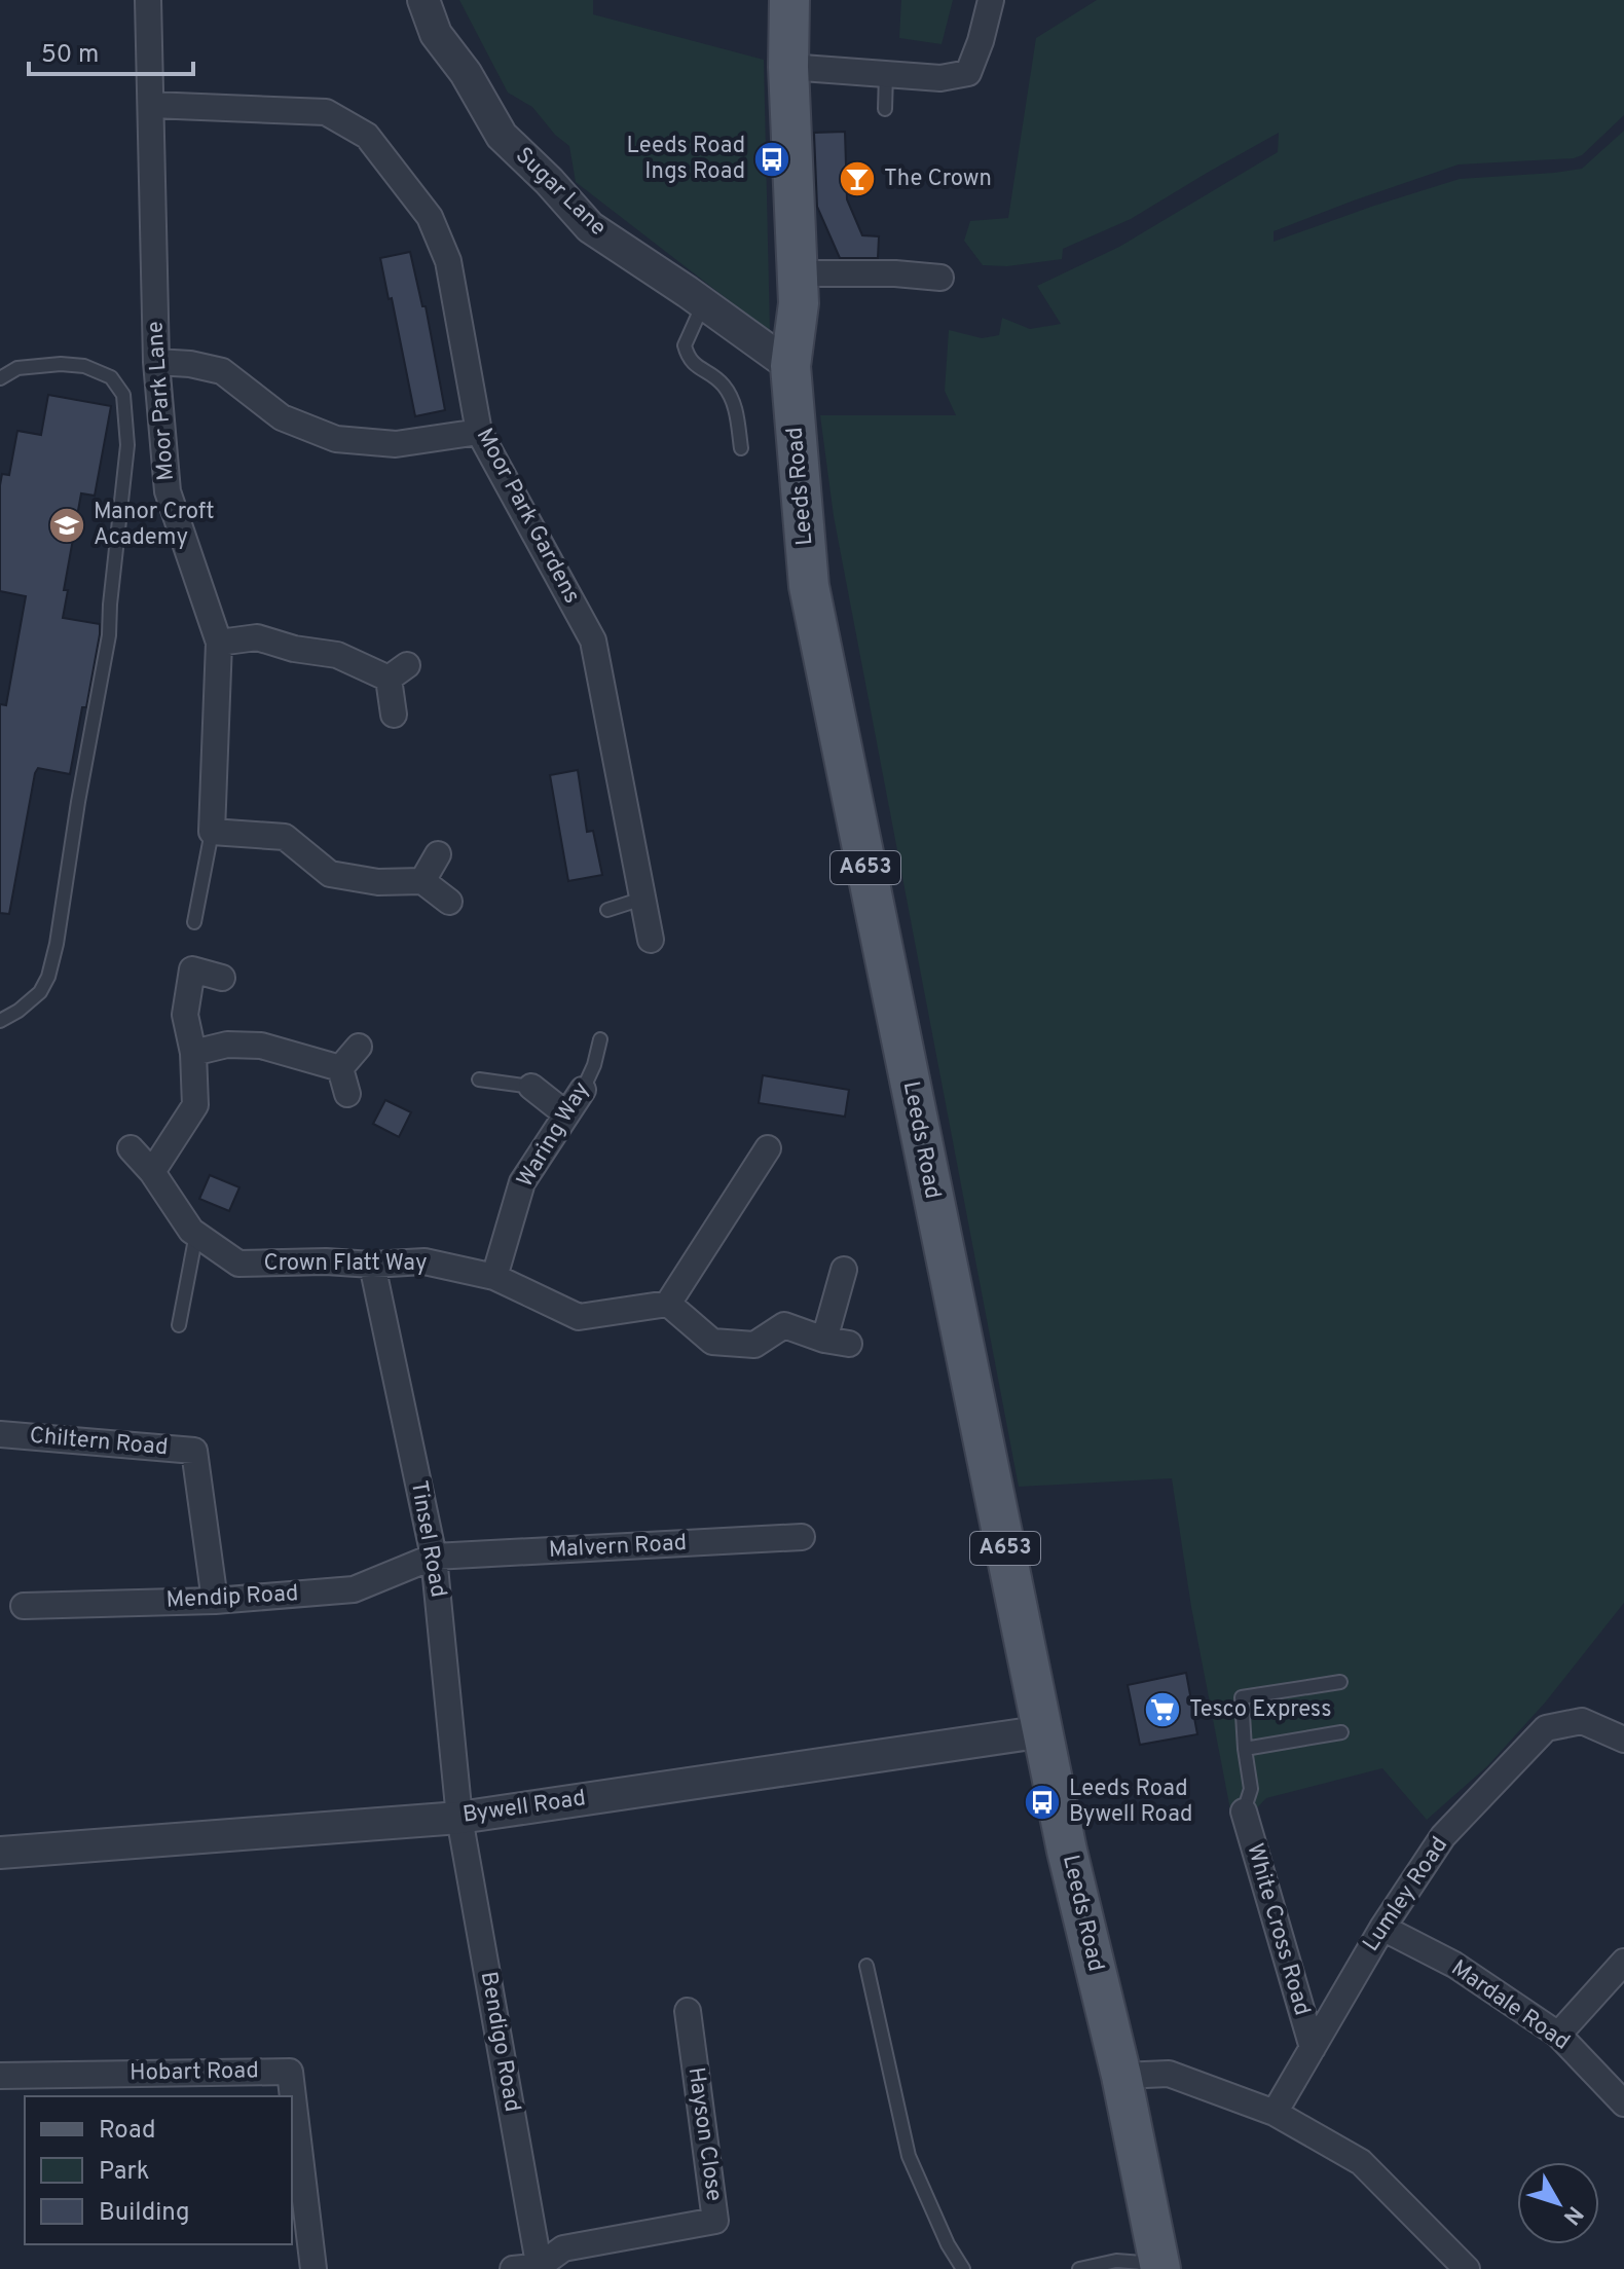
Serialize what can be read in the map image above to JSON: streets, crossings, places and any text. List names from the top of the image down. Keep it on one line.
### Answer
{"streets":{"main road":["Leeds Road","A653"],"street":["Sugar Lane","Moor Park Lane","Moor Park Gardens","Waring Way","Crown Flatt Way","Chiltern Road","Tinsel Road","Malvern Road","Mendip Road","Bywell Road","Lumley Road","White Cross Road","Mardale Road","Bendigo Road","Hobart Road","Hayson Close"]},"crossings":[["Sugar Lane","Leeds Road"],["Moor Park Lane","Moor Park Gardens"],["Leeds Road","Bywell Road"],["Waring Way","Crown Flatt Way"],["Crown Flatt Way","Tinsel Road"],["Chiltern Road","Mendip Road"],["Tinsel Road","Malvern Road"],["Tinsel Road","Mendip Road"],["Tinsel Road","Bywell Road"],["Tinsel Road","Bendigo Road"],["Malvern Road","Mendip Road"],["Bywell Road","Bendigo Road"],["Lumley Road","White Cross Road"],["Lumley Road","Mardale Road"],["Bendigo Road","Hayson Close"]],"places":{"bus stop":["Leeds Road Ings Road","Leeds Road Bywell Road"],"bar":["The Crown"],"school or university":["Manor Croft Academy"],"supermarket":["Tesco Express"]},"legend":["Road","Park","Building"],"scale_bar":"50 m","north":"bottom right"}
